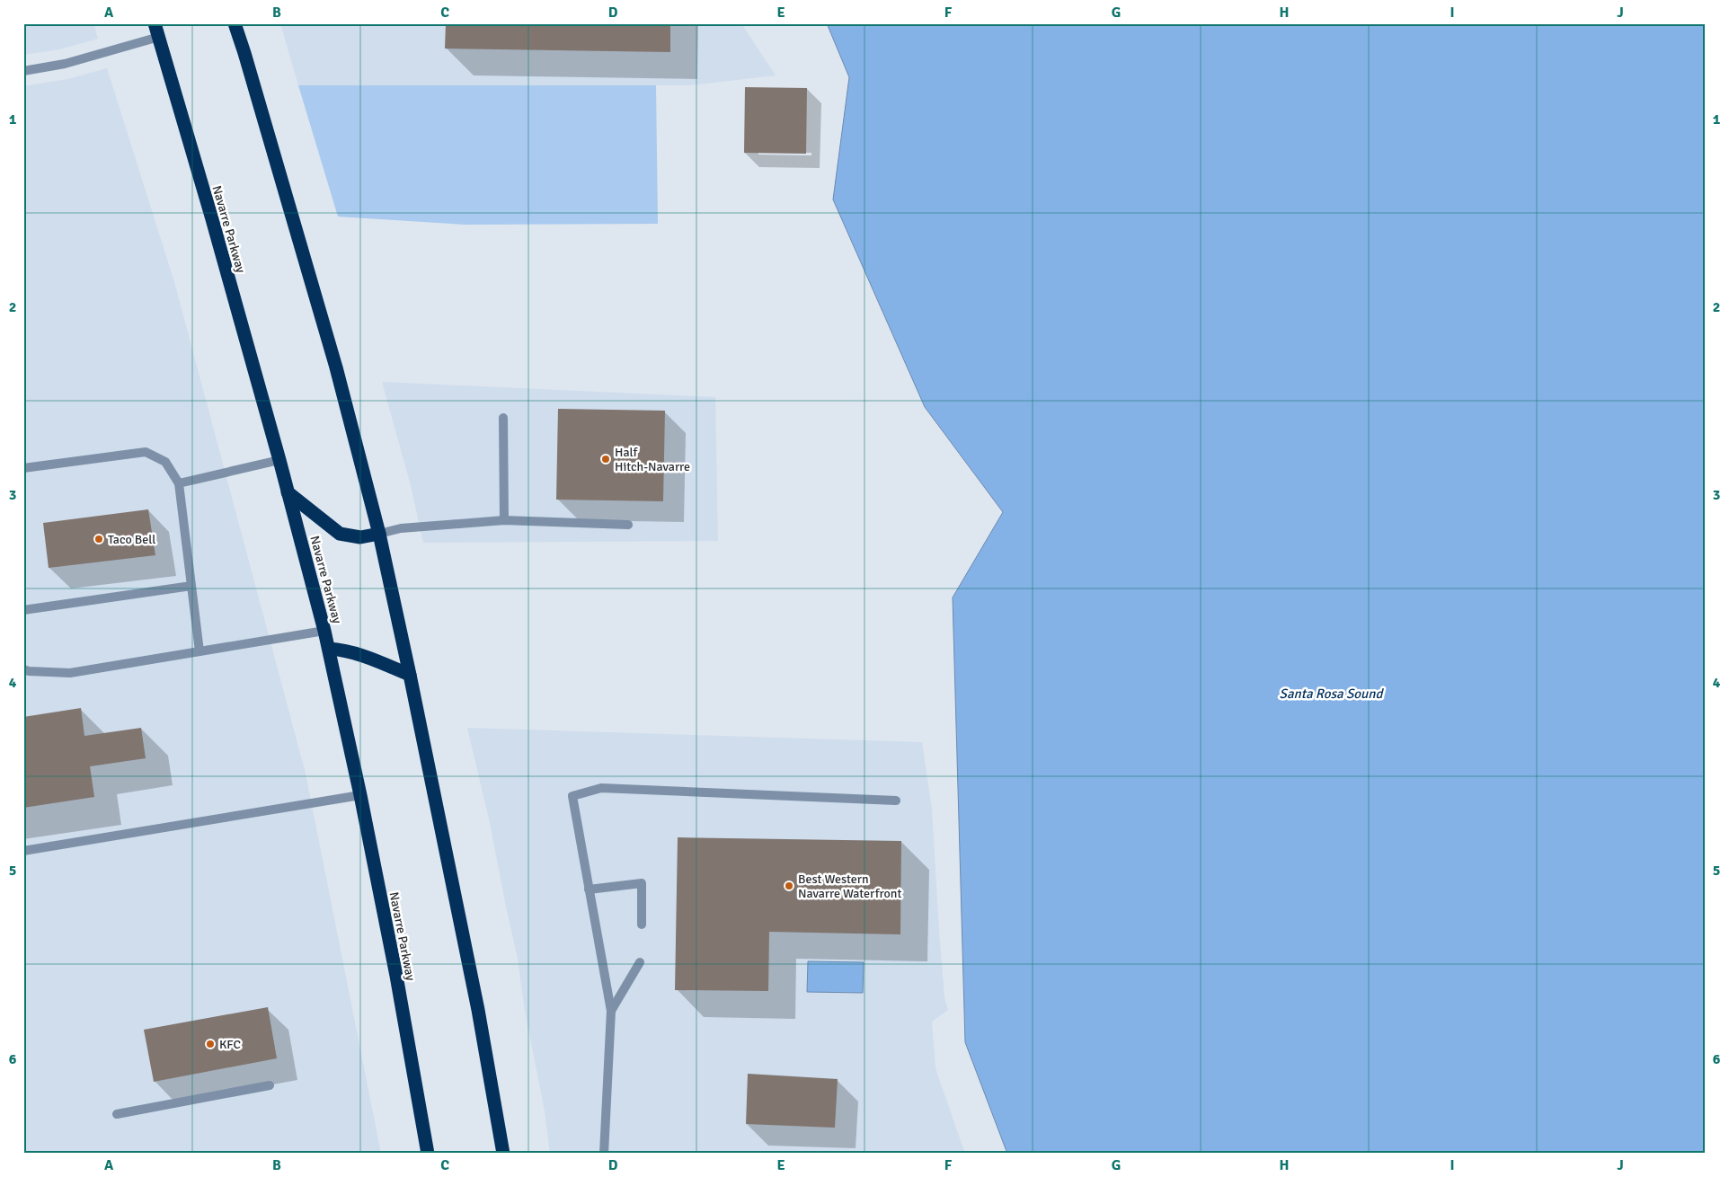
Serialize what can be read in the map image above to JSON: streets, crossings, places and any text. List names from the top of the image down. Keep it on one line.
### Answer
{"streets":{"highway":["Navarre Parkway"]},"water":["Santa Rosa Sound"],"places":["Half Hitch-Navarre","Taco Bell","Best Western Navarre Waterfront","KFC"],"grid":{"columns":["A","B","C","D","E","F","G","H","I","J"],"rows":["1","2","3","4","5","6"]}}
